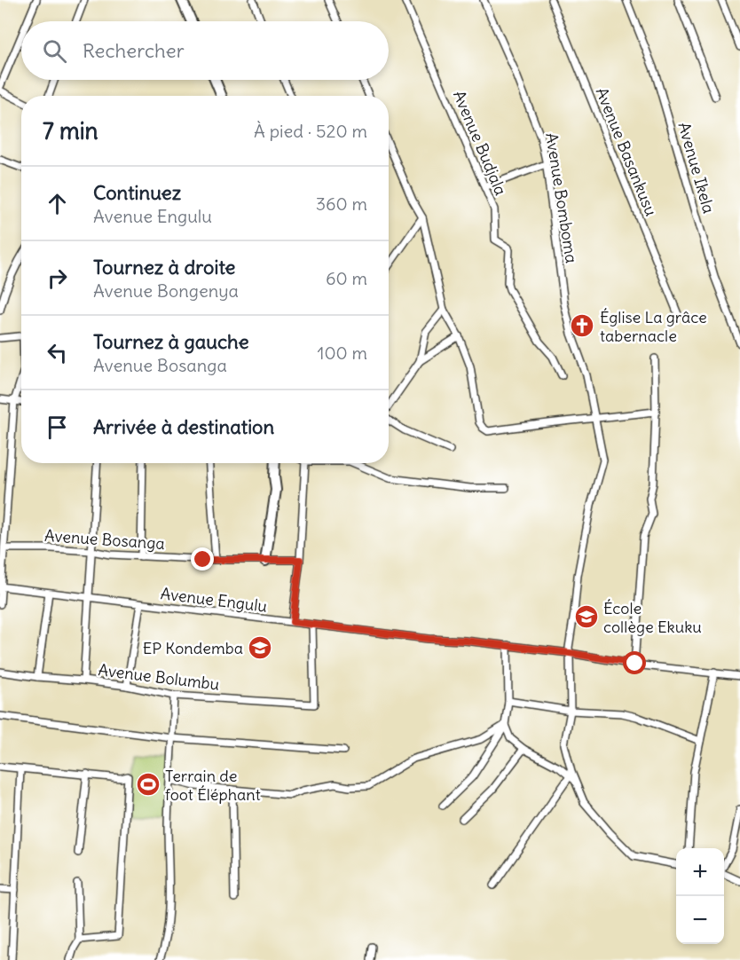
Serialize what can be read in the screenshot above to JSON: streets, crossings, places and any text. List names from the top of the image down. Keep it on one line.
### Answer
{"streets":{"street":["Avenue Budjala","Avenue Basankusu","Avenue Ikela","Avenue Bomboma","Avenue Bosanga","Avenue Engulu","Avenue Bolumbu"]},"crossings":[["Avenue Bomboma","Avenue Engulu"],["Avenue Engulu","Avenue Bolumbu"]],"places":{"church":["Église La grâce tabernacle"],"school or university":["École collège Ekuku","EP Kondemba"],"sports":["Terrain de foot Éléphant"]},"page":{"search":"Rechercher","heading":["7 min","À pied · 520 m"],"list":[["Continuez","Avenue Engulu","360 m"],["Tournez à droite","Avenue Bongenya","60 m"],["Tournez à gauche","Avenue Bosanga","100 m"],"Arrivée à destination"],"map_buttons":["+","−"]}}
